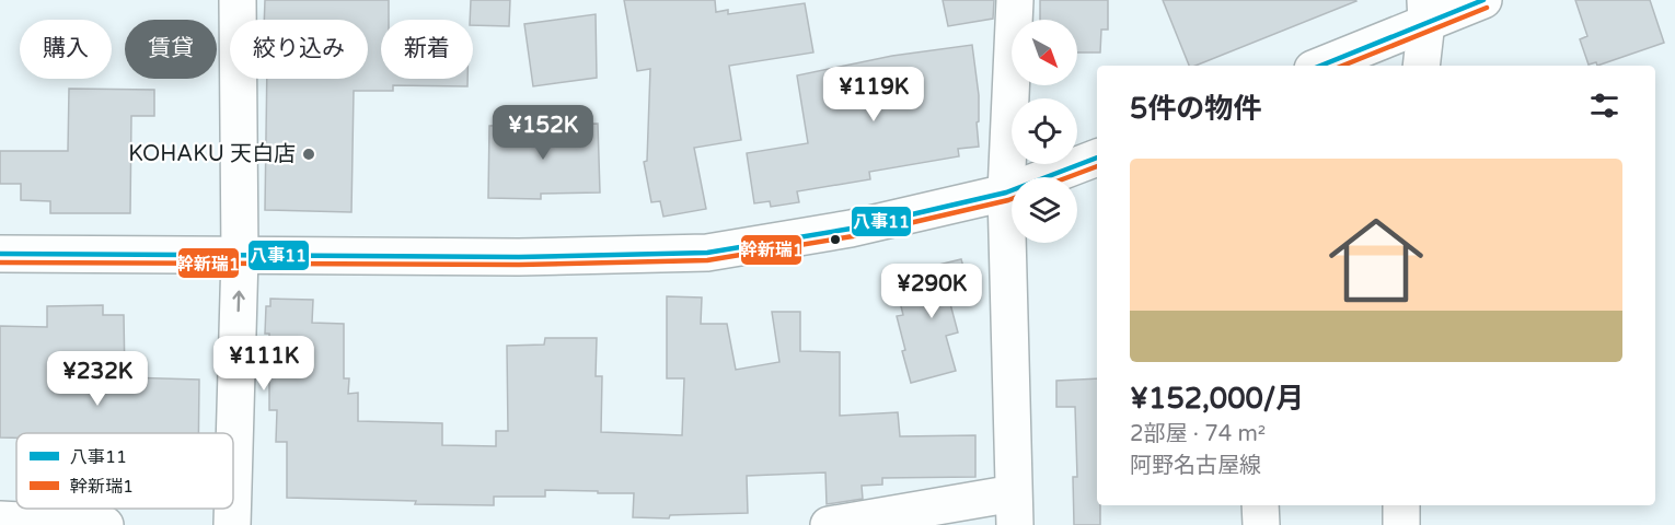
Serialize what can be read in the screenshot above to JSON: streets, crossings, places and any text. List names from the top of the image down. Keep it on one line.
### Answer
{"places":["KOHAKU 天白店"],"lines":["transit line 八事11","transit line 幹新瑞1"],"legend":["八事11","幹新瑞1"],"north":"bottom right","page":{"chip":["購入","賃貸","絞り込み","新着"],"heading":"5件の物件","price":["¥119K","¥152K","¥290K","¥111K","¥232K"],"list":[{"name":"¥152,000/月","note":"2部屋 · 74 m² · 阿野名古屋線"}]}}
